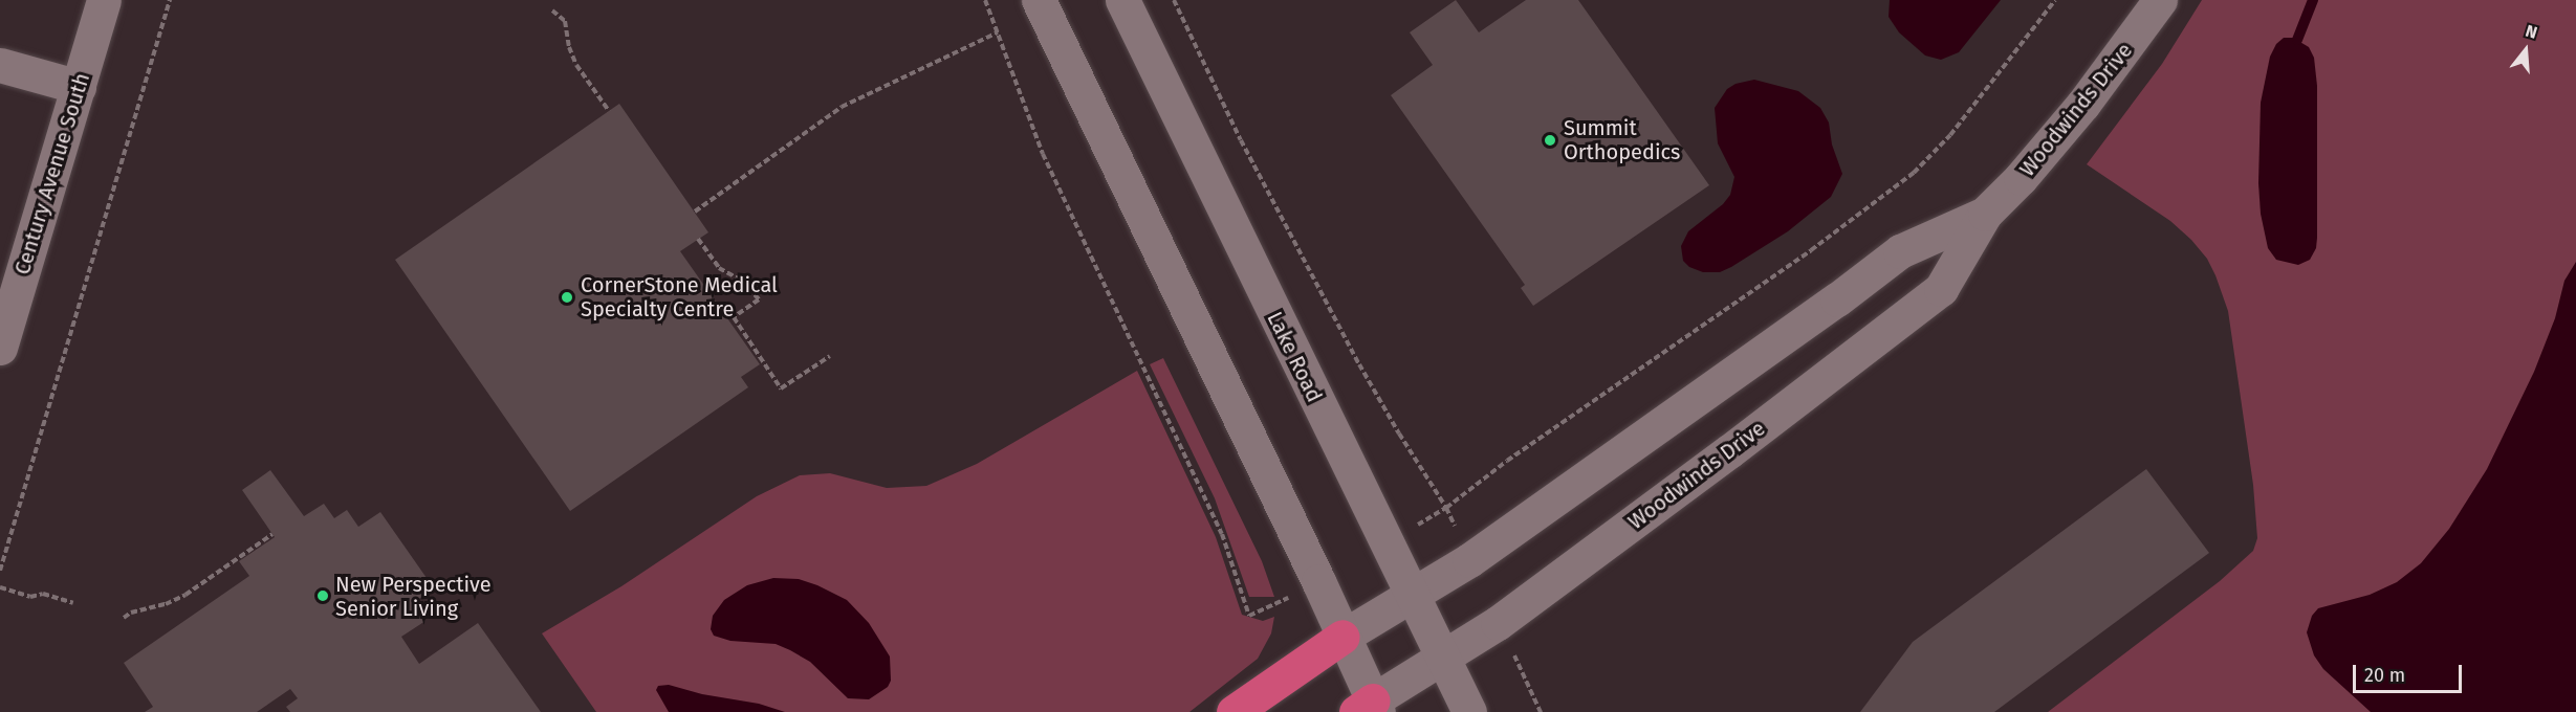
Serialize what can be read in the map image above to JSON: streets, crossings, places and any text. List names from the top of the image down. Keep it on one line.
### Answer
{"streets":{"street":["Woodwinds Drive","Century Avenue South","Lake Road"]},"crossings":[["Woodwinds Drive","Lake Road"]],"places":["Summit Orthopedics","CornerStone Medical Specialty Centre","New Perspective Senior Living"],"scale_bar":"20 m","north":"top"}
